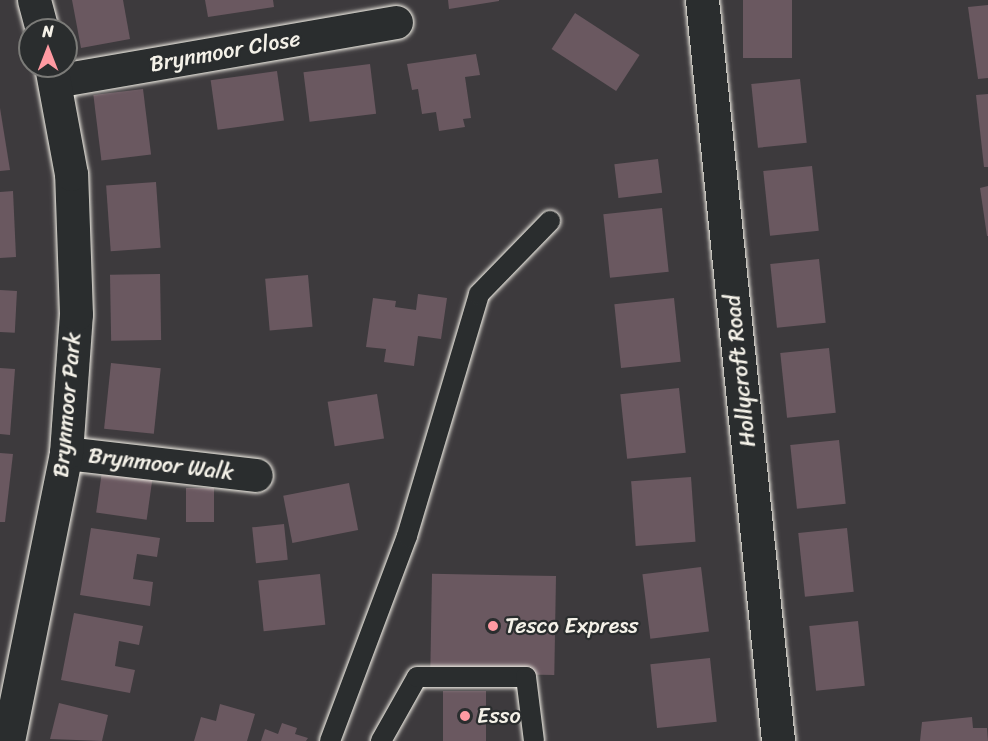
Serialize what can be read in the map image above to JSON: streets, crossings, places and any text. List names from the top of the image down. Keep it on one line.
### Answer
{"streets":{"street":["Brynmoor Close","Hollycroft Road","Brynmoor Park","Brynmoor Walk"]},"crossings":[["Brynmoor Park","Brynmoor Walk"]],"places":["Tesco Express","Esso"],"north":"top"}
